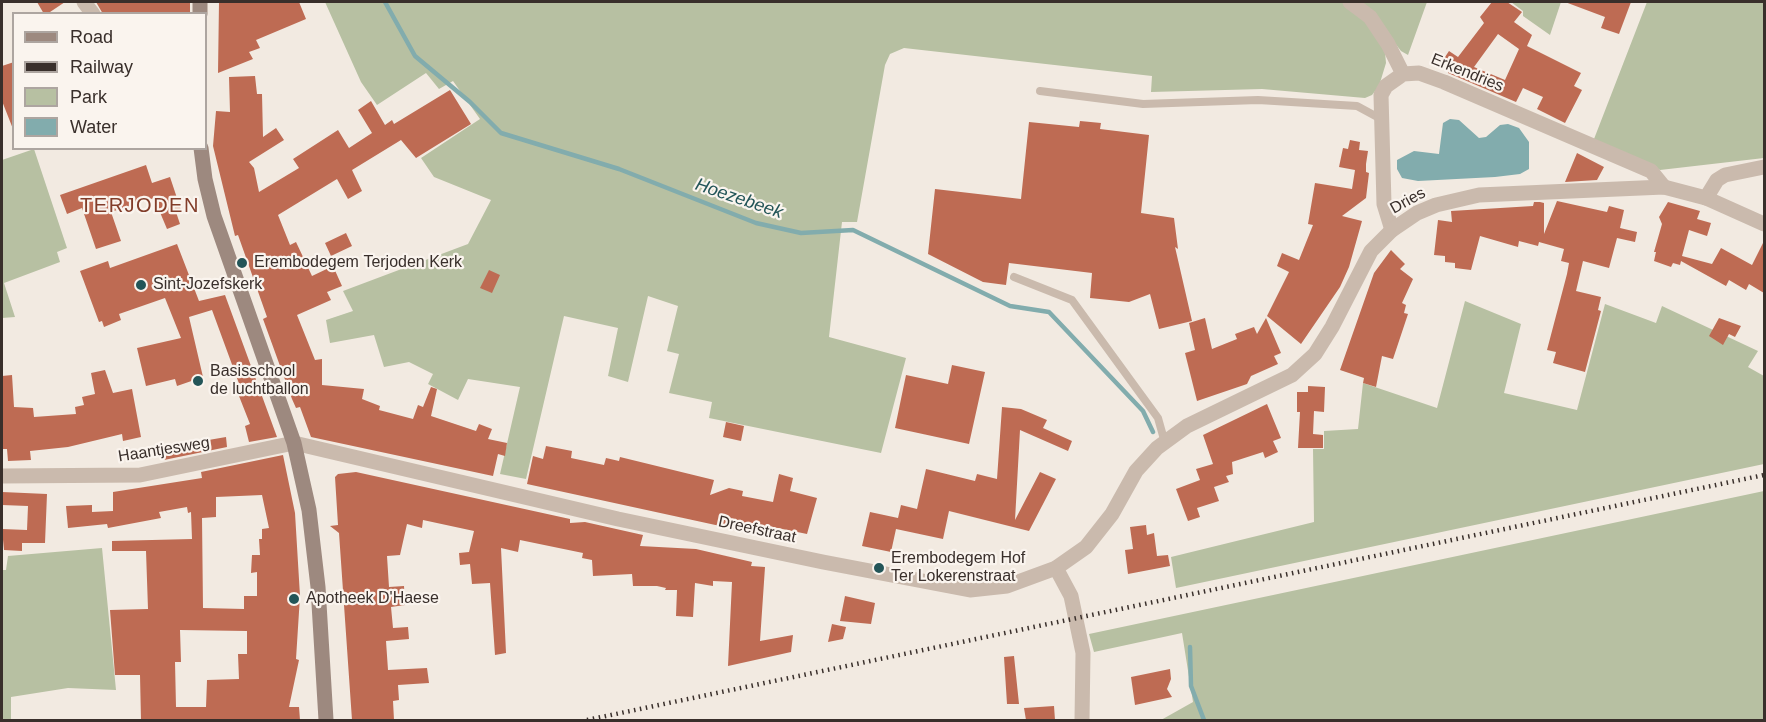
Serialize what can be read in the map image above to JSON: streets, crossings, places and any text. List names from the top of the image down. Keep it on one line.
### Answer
{"streets":{"street":["Erkendries","Dries","Haantjesweg","Dreefstraat"]},"crossings":[["Erkendries","Dries"],["Dries","Dreefstraat"],["Haantjesweg","Dreefstraat"]],"districts":["TERJODEN"],"water":["Hoezebeek"],"places":["Erembodegem Terjoden Kerk","Sint-Jozefskerk","Basisschool de luchtballon","Erembodegem Hof Ter Lokerenstraat","Apotheek D'Haese"],"legend":["Road","Railway","Park","Water"]}
